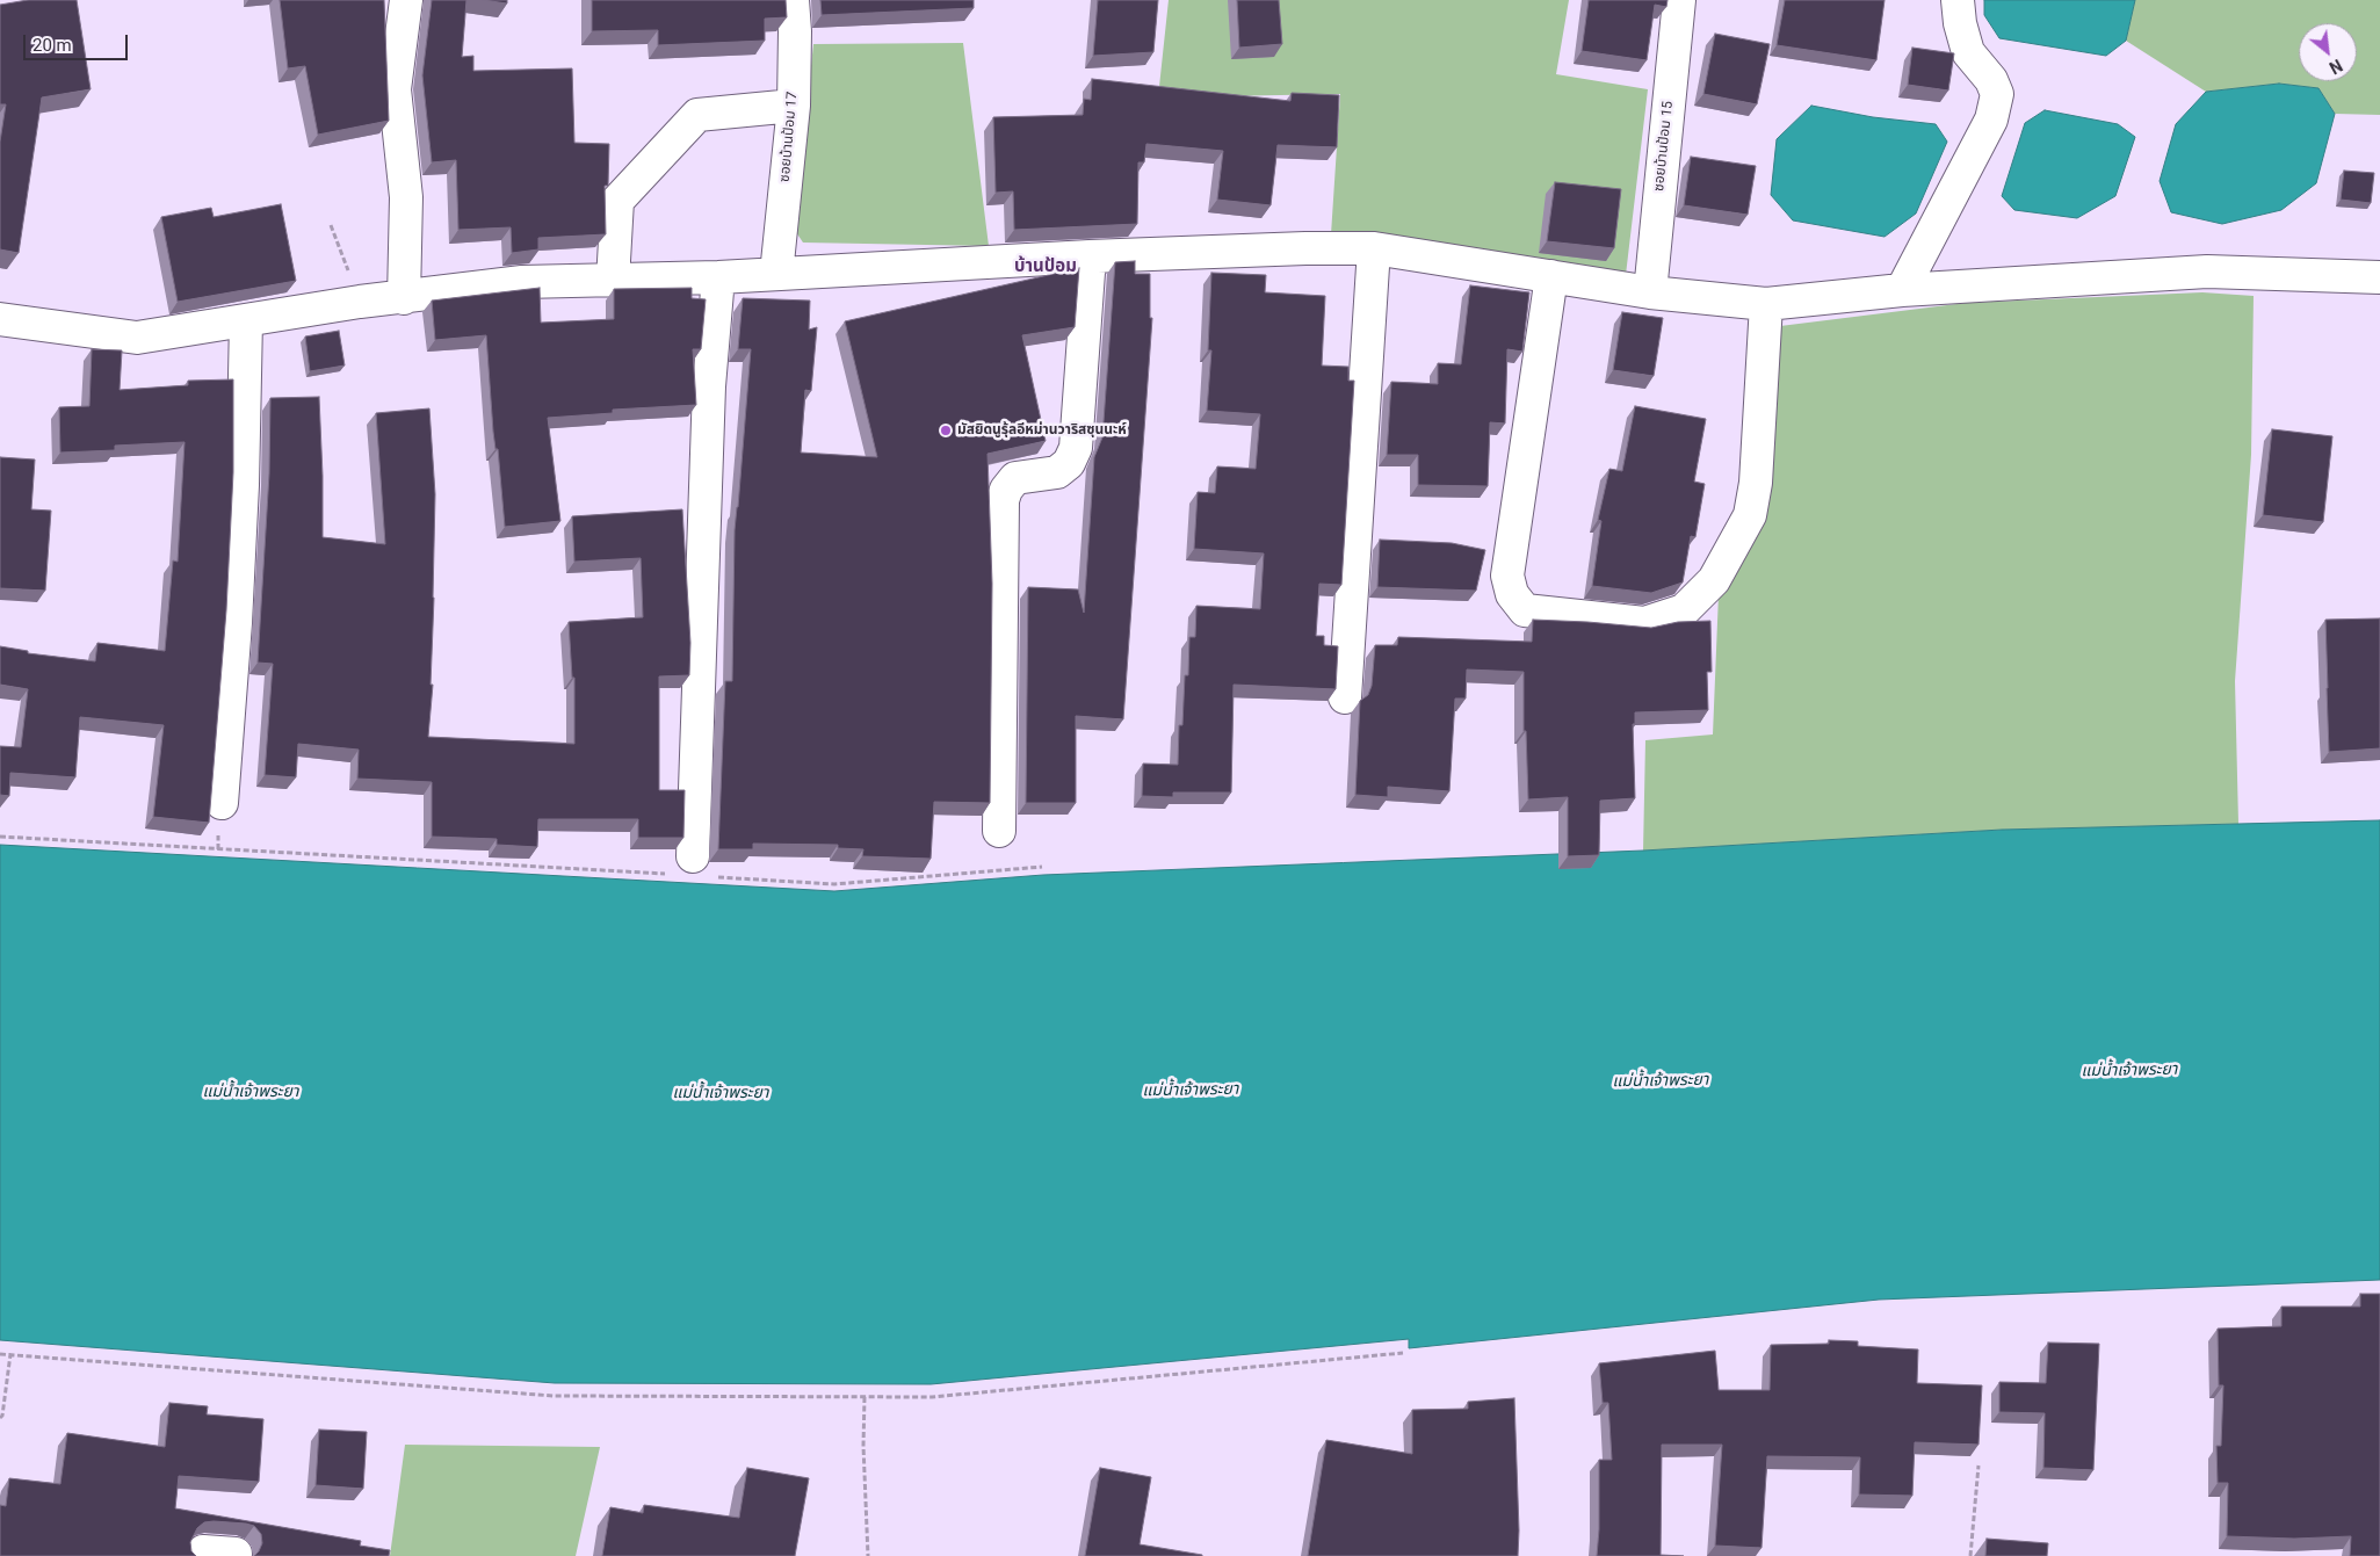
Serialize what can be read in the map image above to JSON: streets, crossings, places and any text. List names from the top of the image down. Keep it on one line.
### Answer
{"streets":{"street":["ซอยบ้านป้อม 17","ซอยบ้านป้อม 15"]},"districts":["บ้านป้อม"],"water":["แม่น้ำเจ้าพระยา"],"places":["มัสยิดนูรุ้ลอีหม่านวาริสซุนนะห์"],"scale_bar":"20 m","north":"bottom right"}
